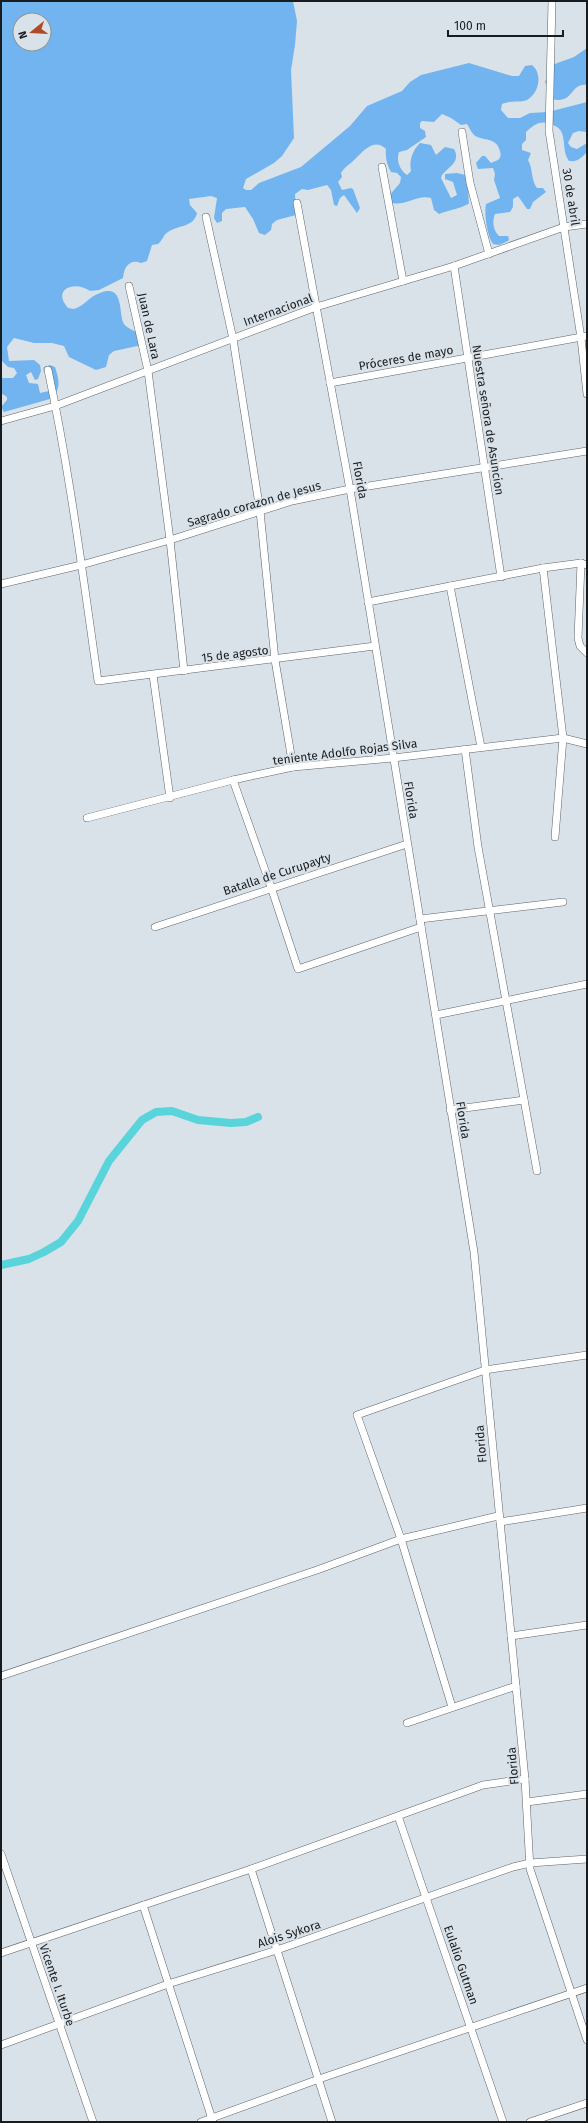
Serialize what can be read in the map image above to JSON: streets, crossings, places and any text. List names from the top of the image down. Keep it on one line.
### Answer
{"streets":{"street":["30 de abril","Internacional","Juan de Lara","Próceres de mayo","Nuestra señora de Asuncion","Florida","Sagrado corazon de Jesus","15 de agosto","teniente Adolfo Rojas Silva","Batalla de Curupayty","Alois Sykora","Eulalio Gutman","Vicente I. Iturbe"]},"crossings":[["30 de abril","Internacional"],["30 de abril","Próceres de mayo"],["Internacional","Juan de Lara"],["Internacional","Nuestra señora de Asuncion"],["Internacional","Florida"],["Juan de Lara","Sagrado corazon de Jesus"],["Juan de Lara","15 de agosto"],["Próceres de mayo","Nuestra señora de Asuncion"],["Próceres de mayo","Florida"],["Nuestra señora de Asuncion","Sagrado corazon de Jesus"],["Florida","Sagrado corazon de Jesus"],["Florida","15 de agosto"],["Florida","teniente Adolfo Rojas Silva"],["Florida","Batalla de Curupayty"],["Florida","Alois Sykora"],["Sagrado corazon de Jesus","15 de agosto"],["Alois Sykora","Eulalio Gutman"],["Alois Sykora","Vicente I. Iturbe"]],"scale_bar":"100 m","north":"left"}
